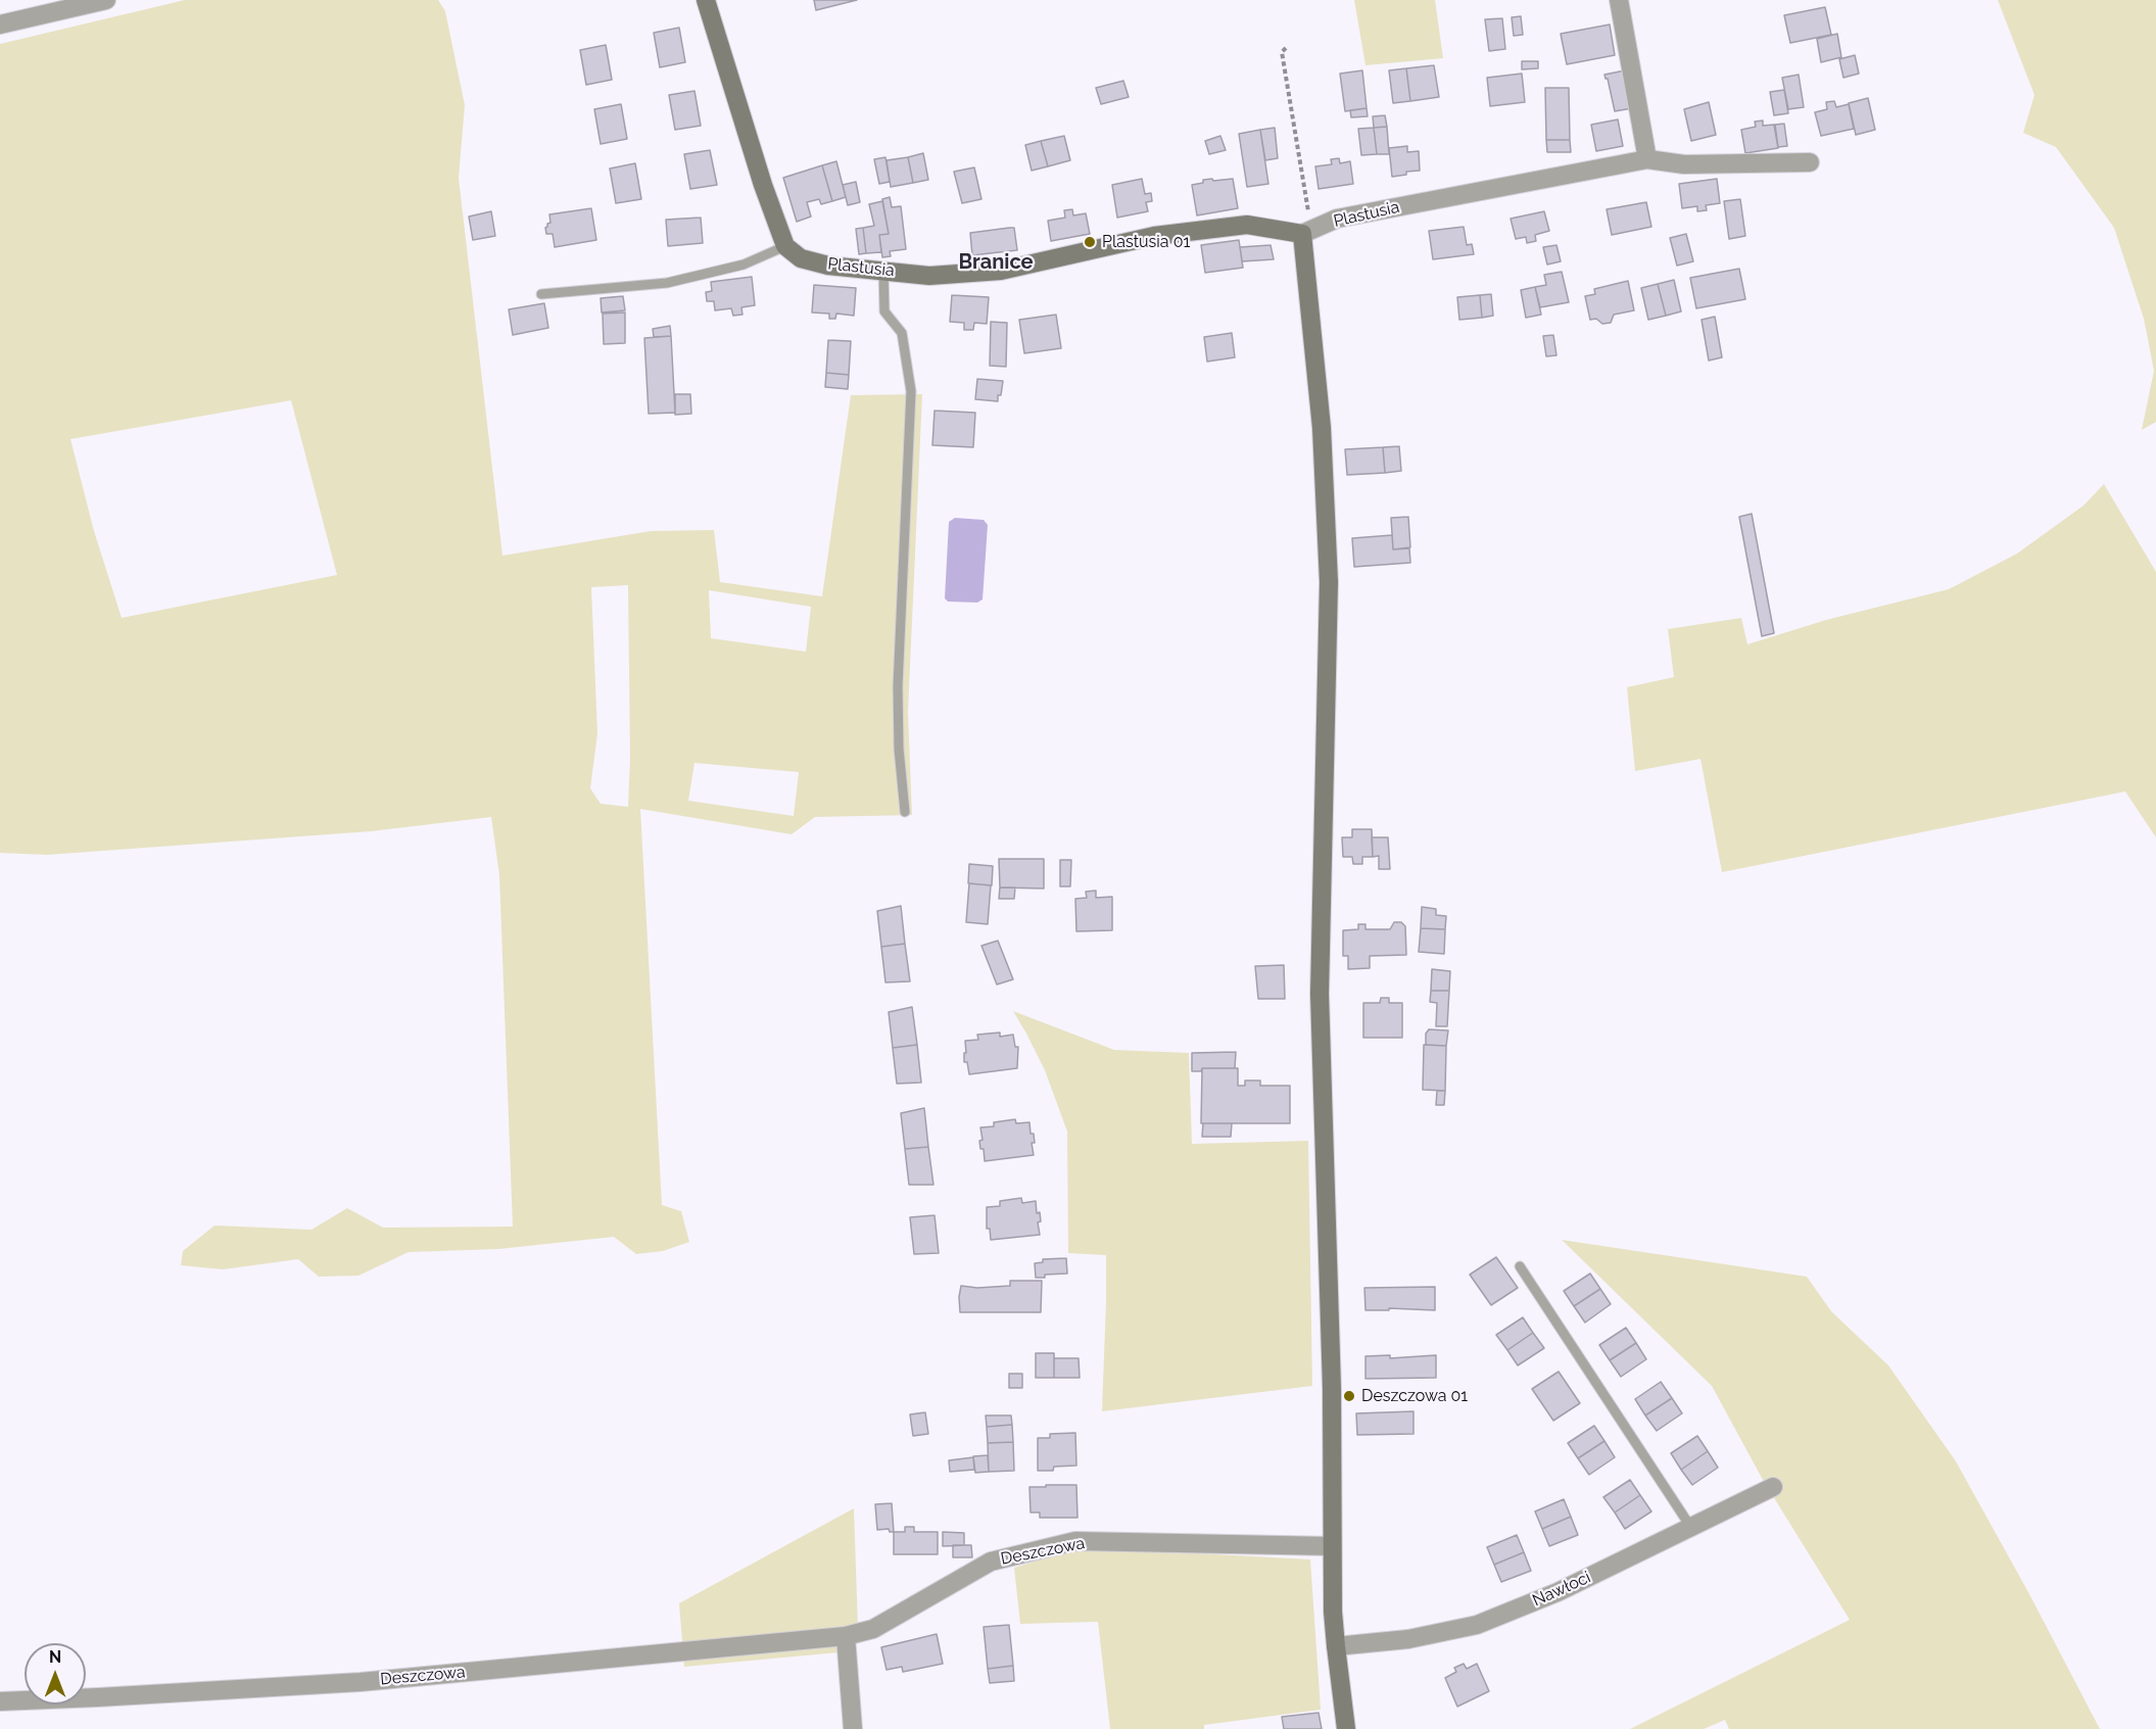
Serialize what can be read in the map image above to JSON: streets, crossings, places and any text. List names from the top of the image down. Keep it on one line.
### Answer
{"streets":{"street":["Plastusia","Deszczowa","Nawłoci"]},"districts":["Branice"],"places":["Plastusia 01","Deszczowa 01"],"north":"top"}
